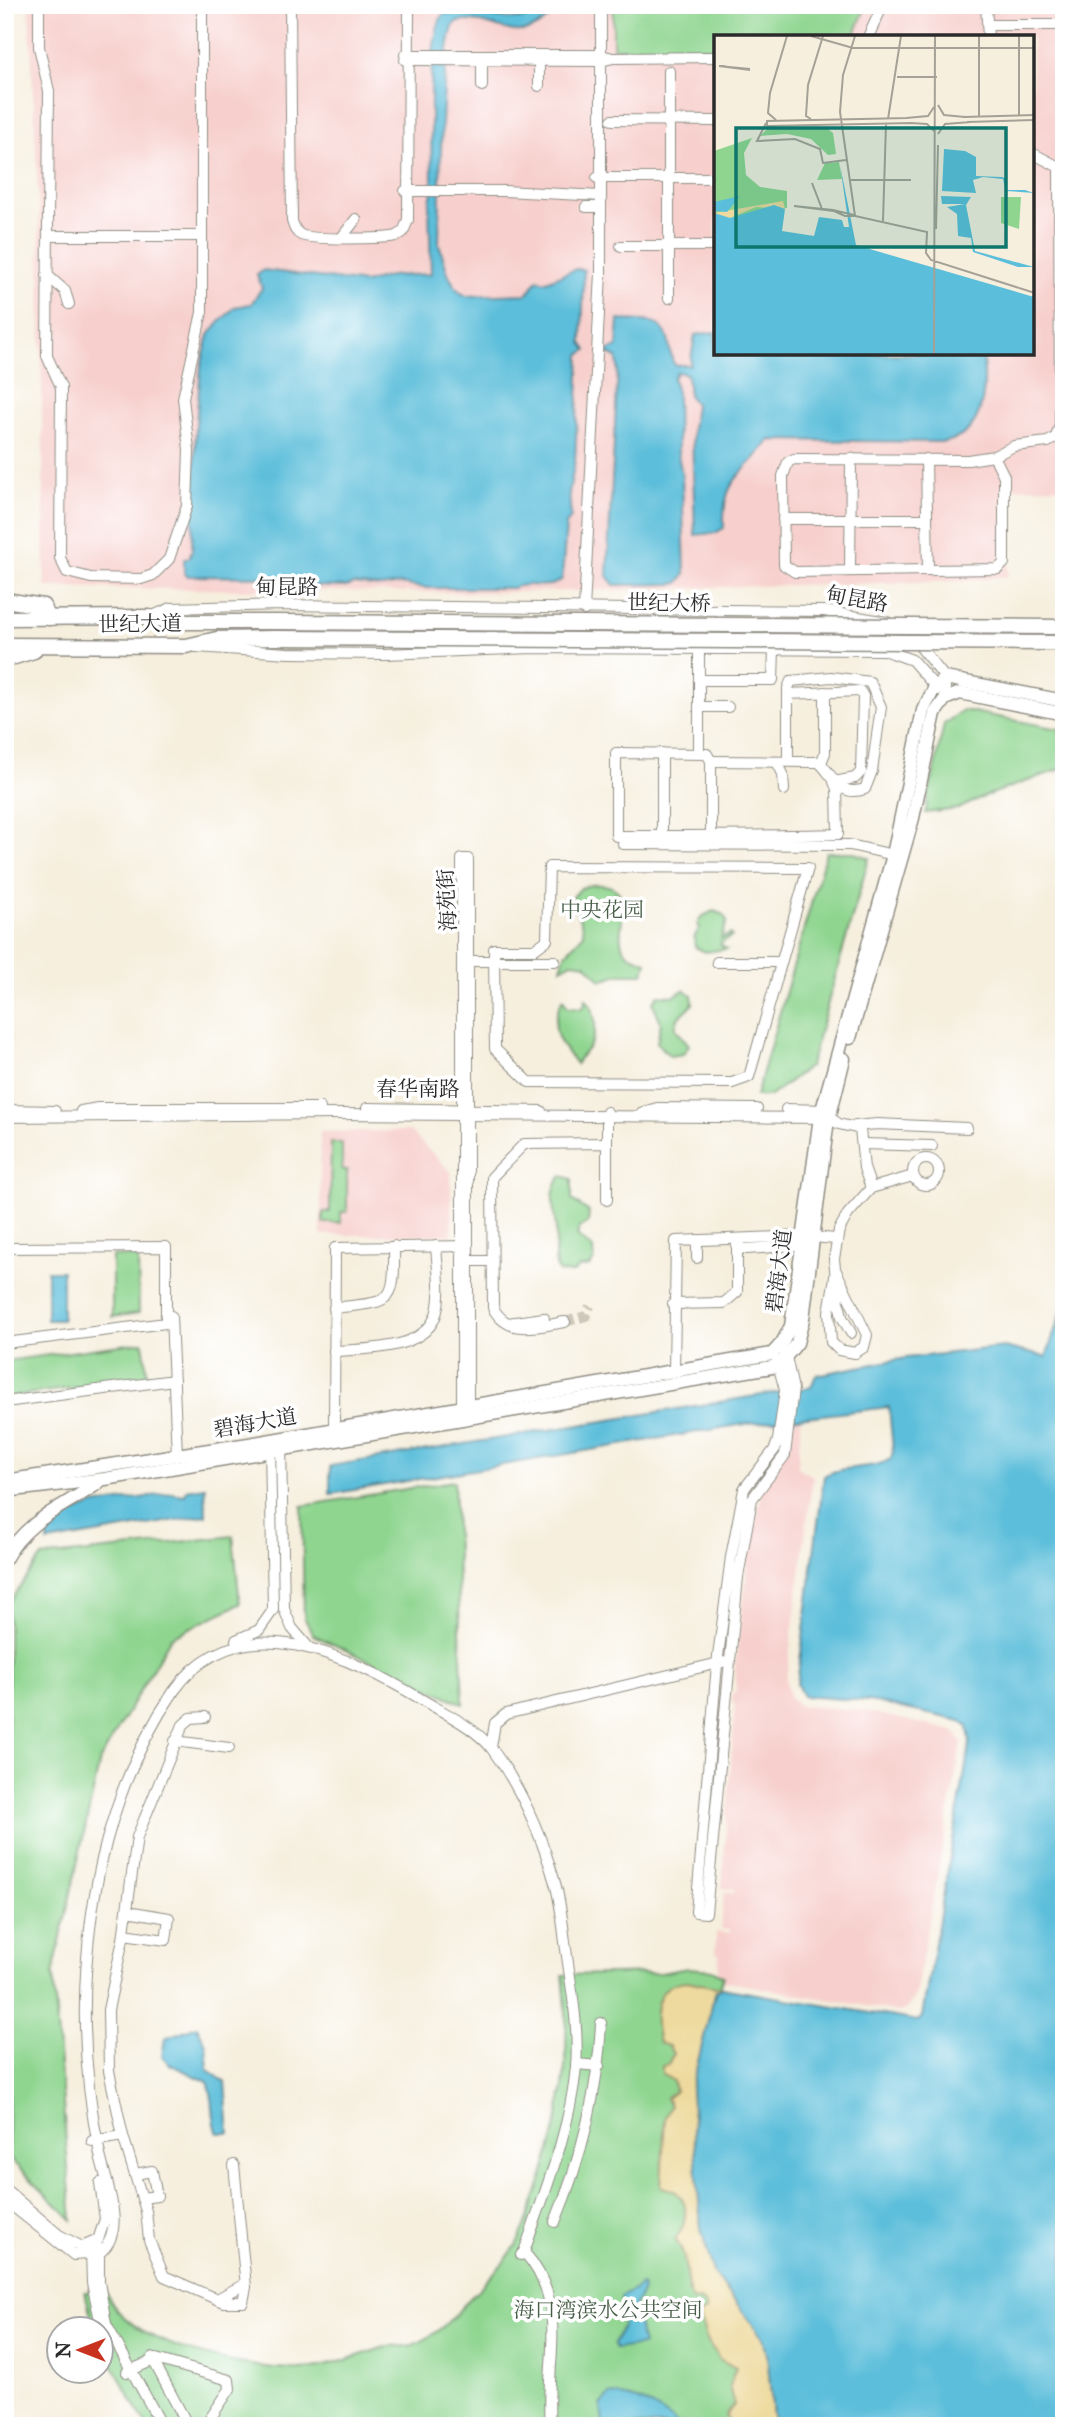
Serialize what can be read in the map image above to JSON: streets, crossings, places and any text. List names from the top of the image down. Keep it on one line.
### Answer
{"streets":{"highway":["世纪大桥","世纪大道"],"main road":["碧海大道"],"street":["甸昆路","海苑街","春华南路"]},"crossings":[["甸昆路","世纪大道"],["甸昆路","碧海大道"],["世纪大桥","世纪大道"],["海苑街","春华南路"],["海苑街","碧海大道"],["春华南路","碧海大道"]],"parks":["中央花园","海口湾滨水公共空间"],"north":"left"}
